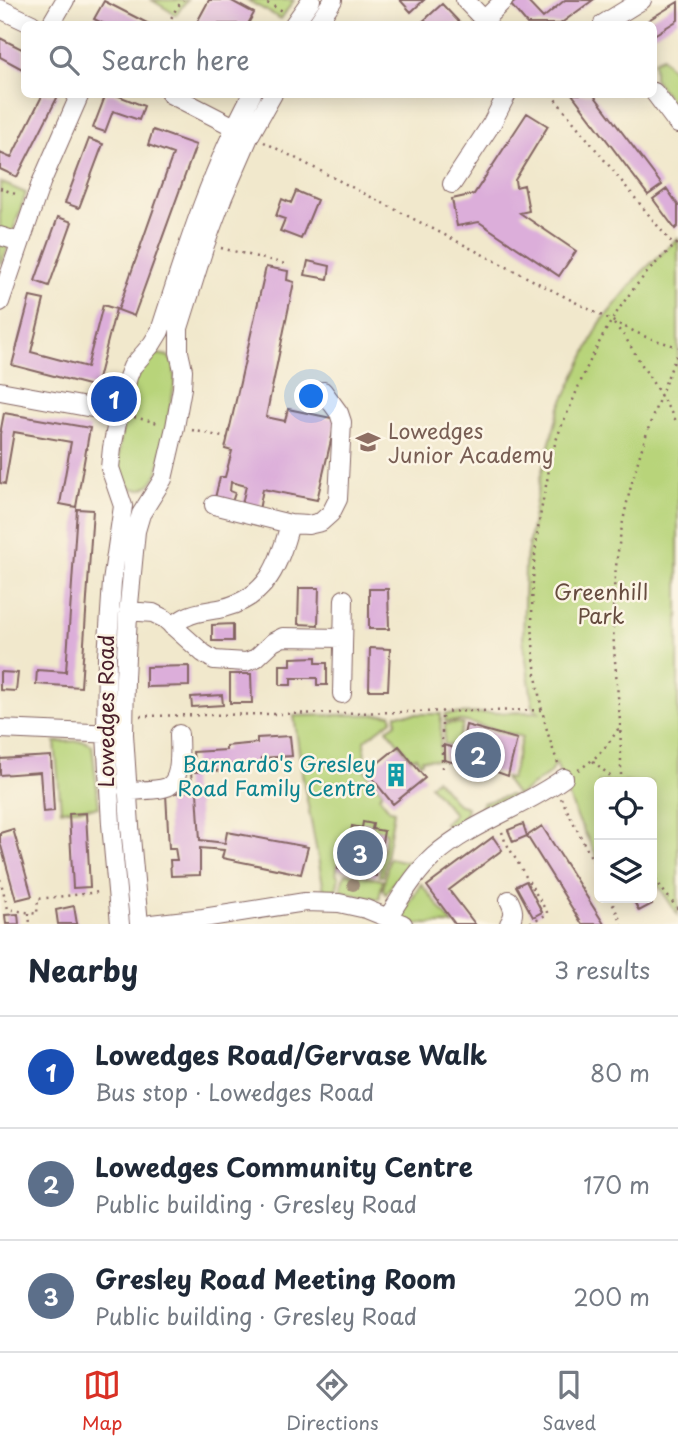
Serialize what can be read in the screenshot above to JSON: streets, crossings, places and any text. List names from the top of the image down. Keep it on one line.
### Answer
{"streets":{"street":["Lowedges Road"]},"parks":["Greenhill Park"],"places":{"school or university":["Lowedges Junior Academy"],"building":["Barnardo's Gresley Road Family Centre"]},"page":{"search":"Search here","pins":["1","2","3"],"heading":["Nearby","3 results"],"list":[{"mark":"1","name":"Lowedges Road/Gervase Walk","note":"Bus stop · Lowedges Road","value":"80 m"},{"mark":"2","name":"Lowedges Community Centre","note":"Public building · Gresley Road","value":"170 m"},{"mark":"3","name":"Gresley Road Meeting Room","note":"Public building · Gresley Road","value":"200 m"}],"nav":["Map","Directions","Saved"]}}
